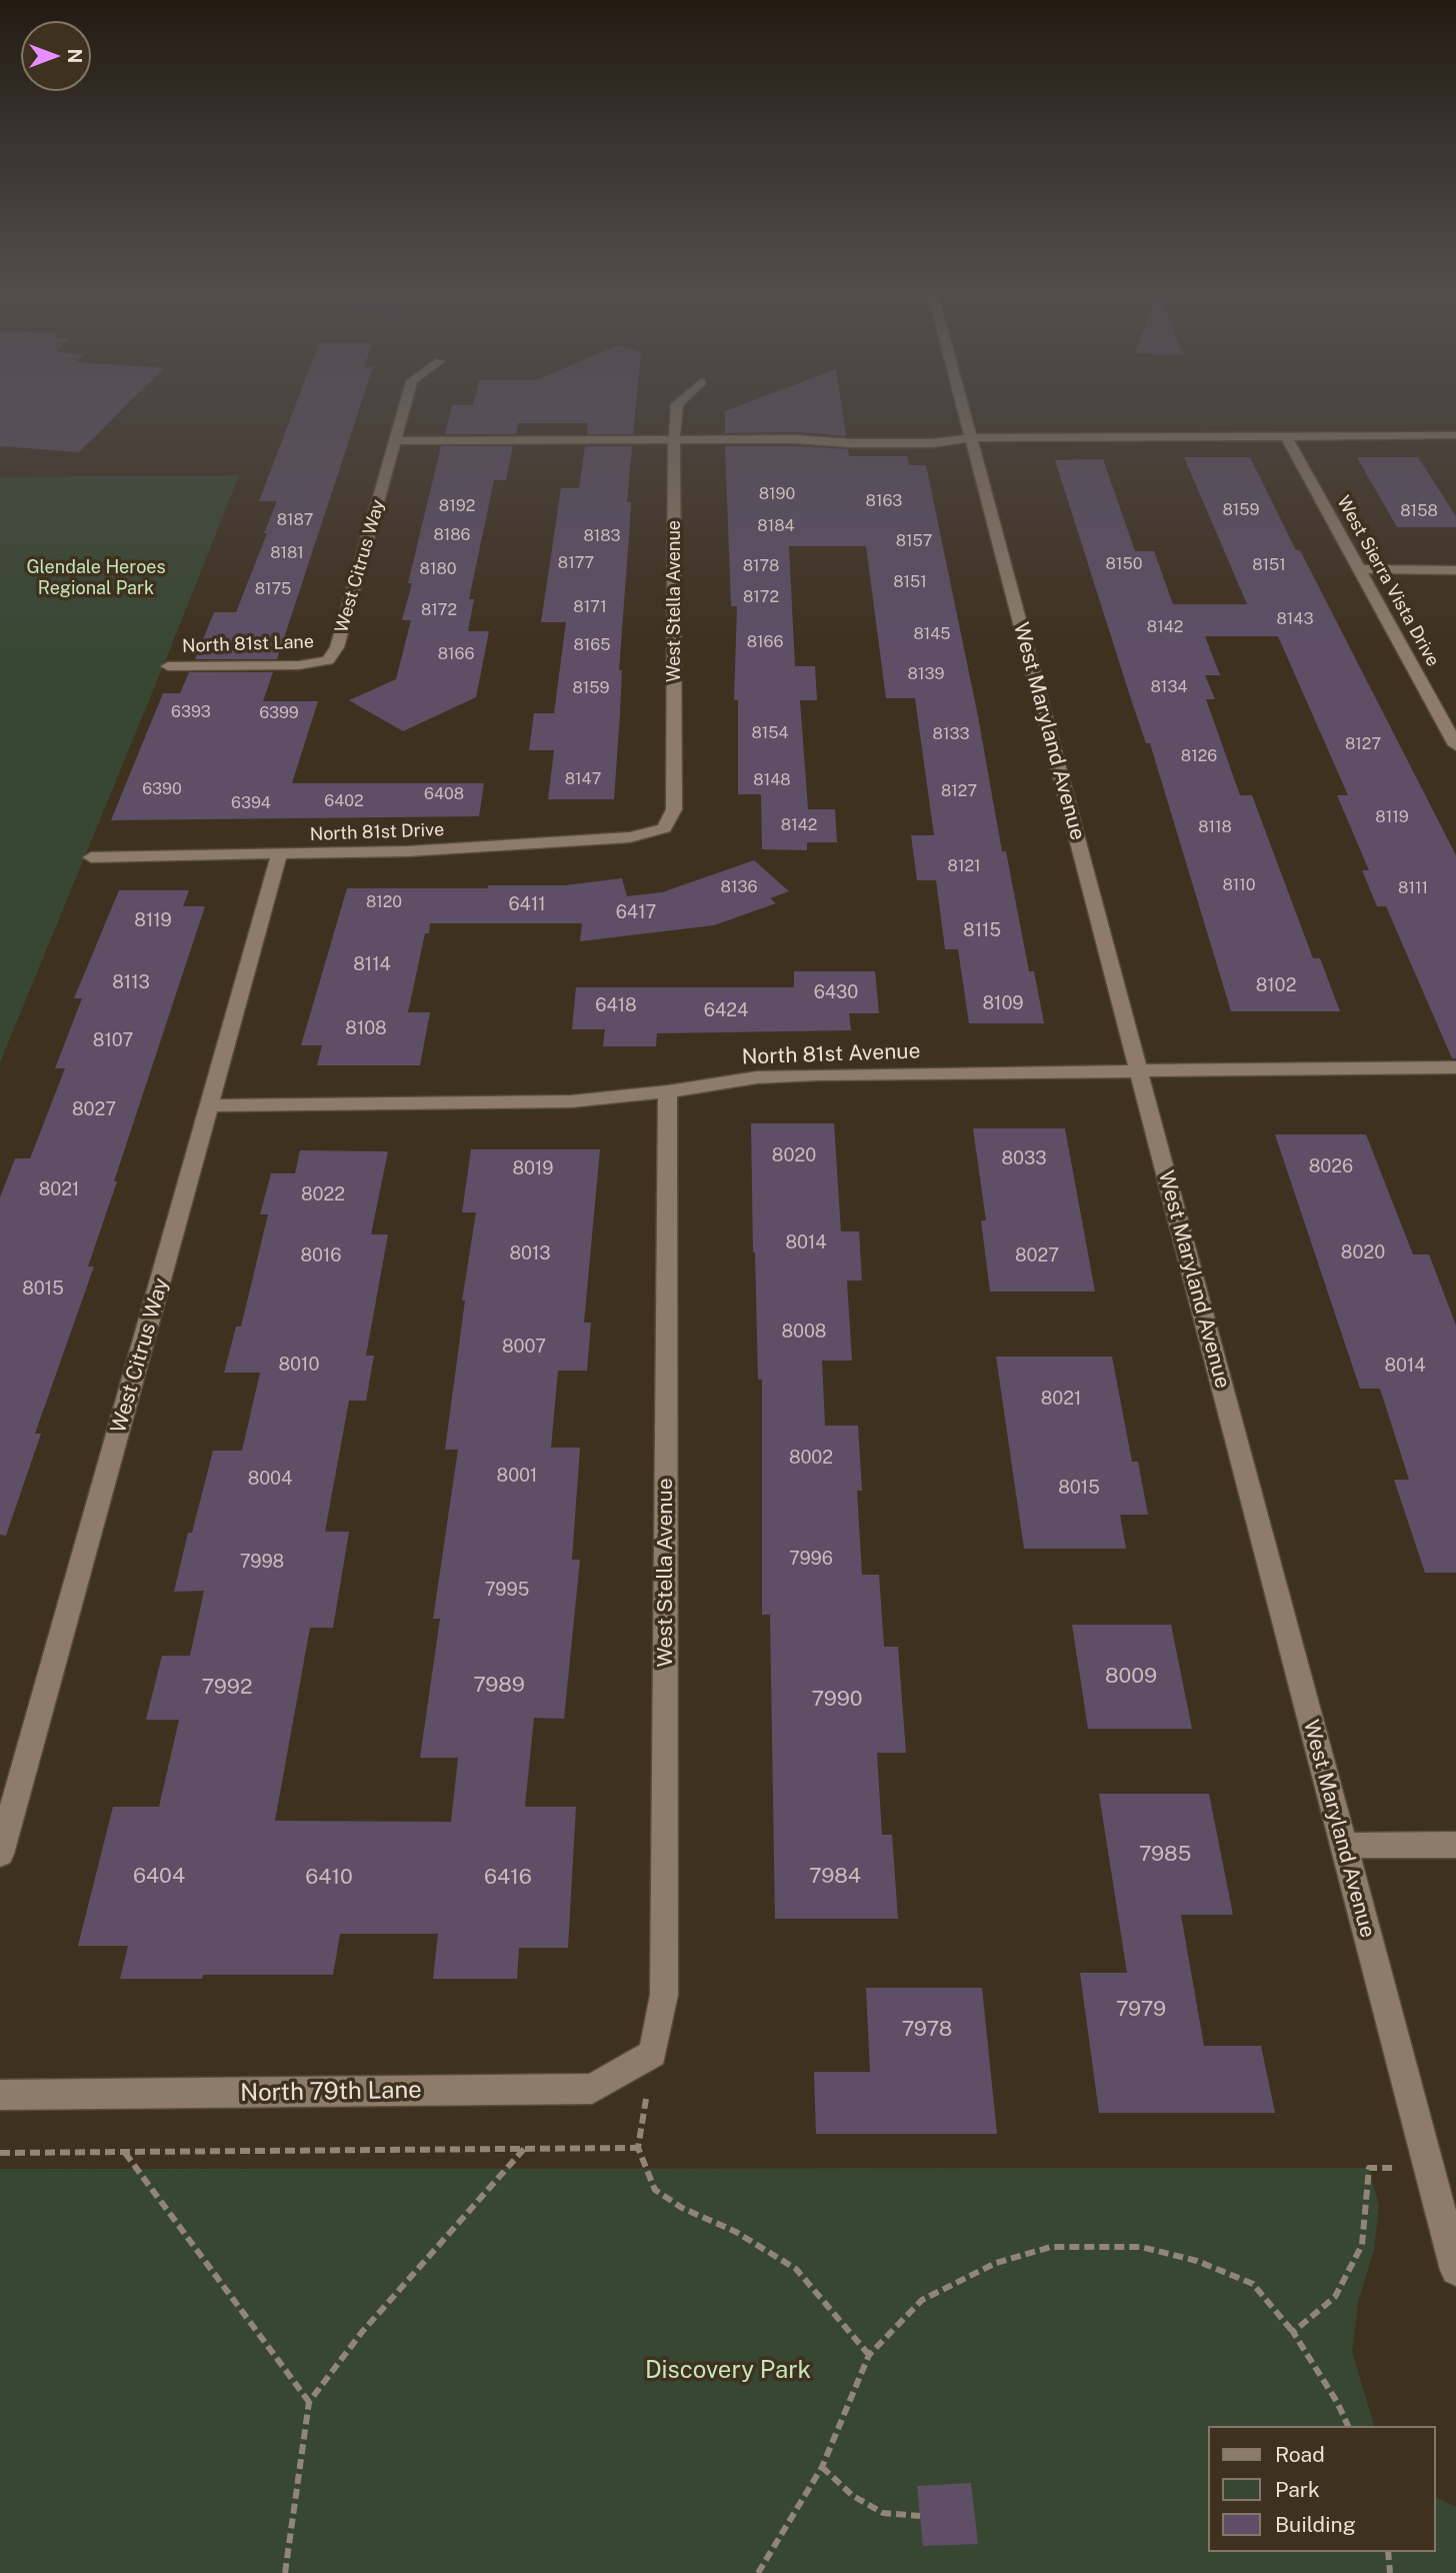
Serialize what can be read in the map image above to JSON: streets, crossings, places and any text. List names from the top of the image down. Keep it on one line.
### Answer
{"streets":{"street":["West Citrus Way","West Sierra Vista Drive","West Stella Avenue","North 81st Lane","West Maryland Avenue","North 81st Drive","North 81st Avenue","North 79th Lane"]},"crossings":[["West Citrus Way","North 81st Lane"],["West Citrus Way","North 81st Drive"],["West Citrus Way","North 81st Avenue"],["West Stella Avenue","North 81st Drive"],["West Stella Avenue","North 81st Avenue"],["West Stella Avenue","North 79th Lane"],["West Maryland Avenue","North 81st Avenue"]],"parks":["Glendale Heroes Regional Park","Discovery Park"],"house_numbers":["8190","8163","8192","8159","8158","8187","8184","8186","8183","8157","8181","8177","8150","8151","8178","8180","8151","8175","8172","8171","8172","8143","8142","8145","8166","8165","8166","8139","8134","8159","6393","6399","8154","8133","8127","8126","8147","8148","6390","8127","6408","6402","6394","8119","8142","8118","8121","8110","8136","8111","8120","6411","6417","8119","8115","8114","8113","8102","6430","8109","6418","6424","8108","8107","8027","8020","8033","8026","8019","8021","8022","8014","8020","8013","8016","8027","8015","8008","8007","8010","8014","8021","8002","8001","8004","8015","7996","7998","7995","8009","7989","7992","7990","7985","6404","7984","6410","6416","7979","7978"],"legend":["Road","Park","Building"],"north":"right"}
